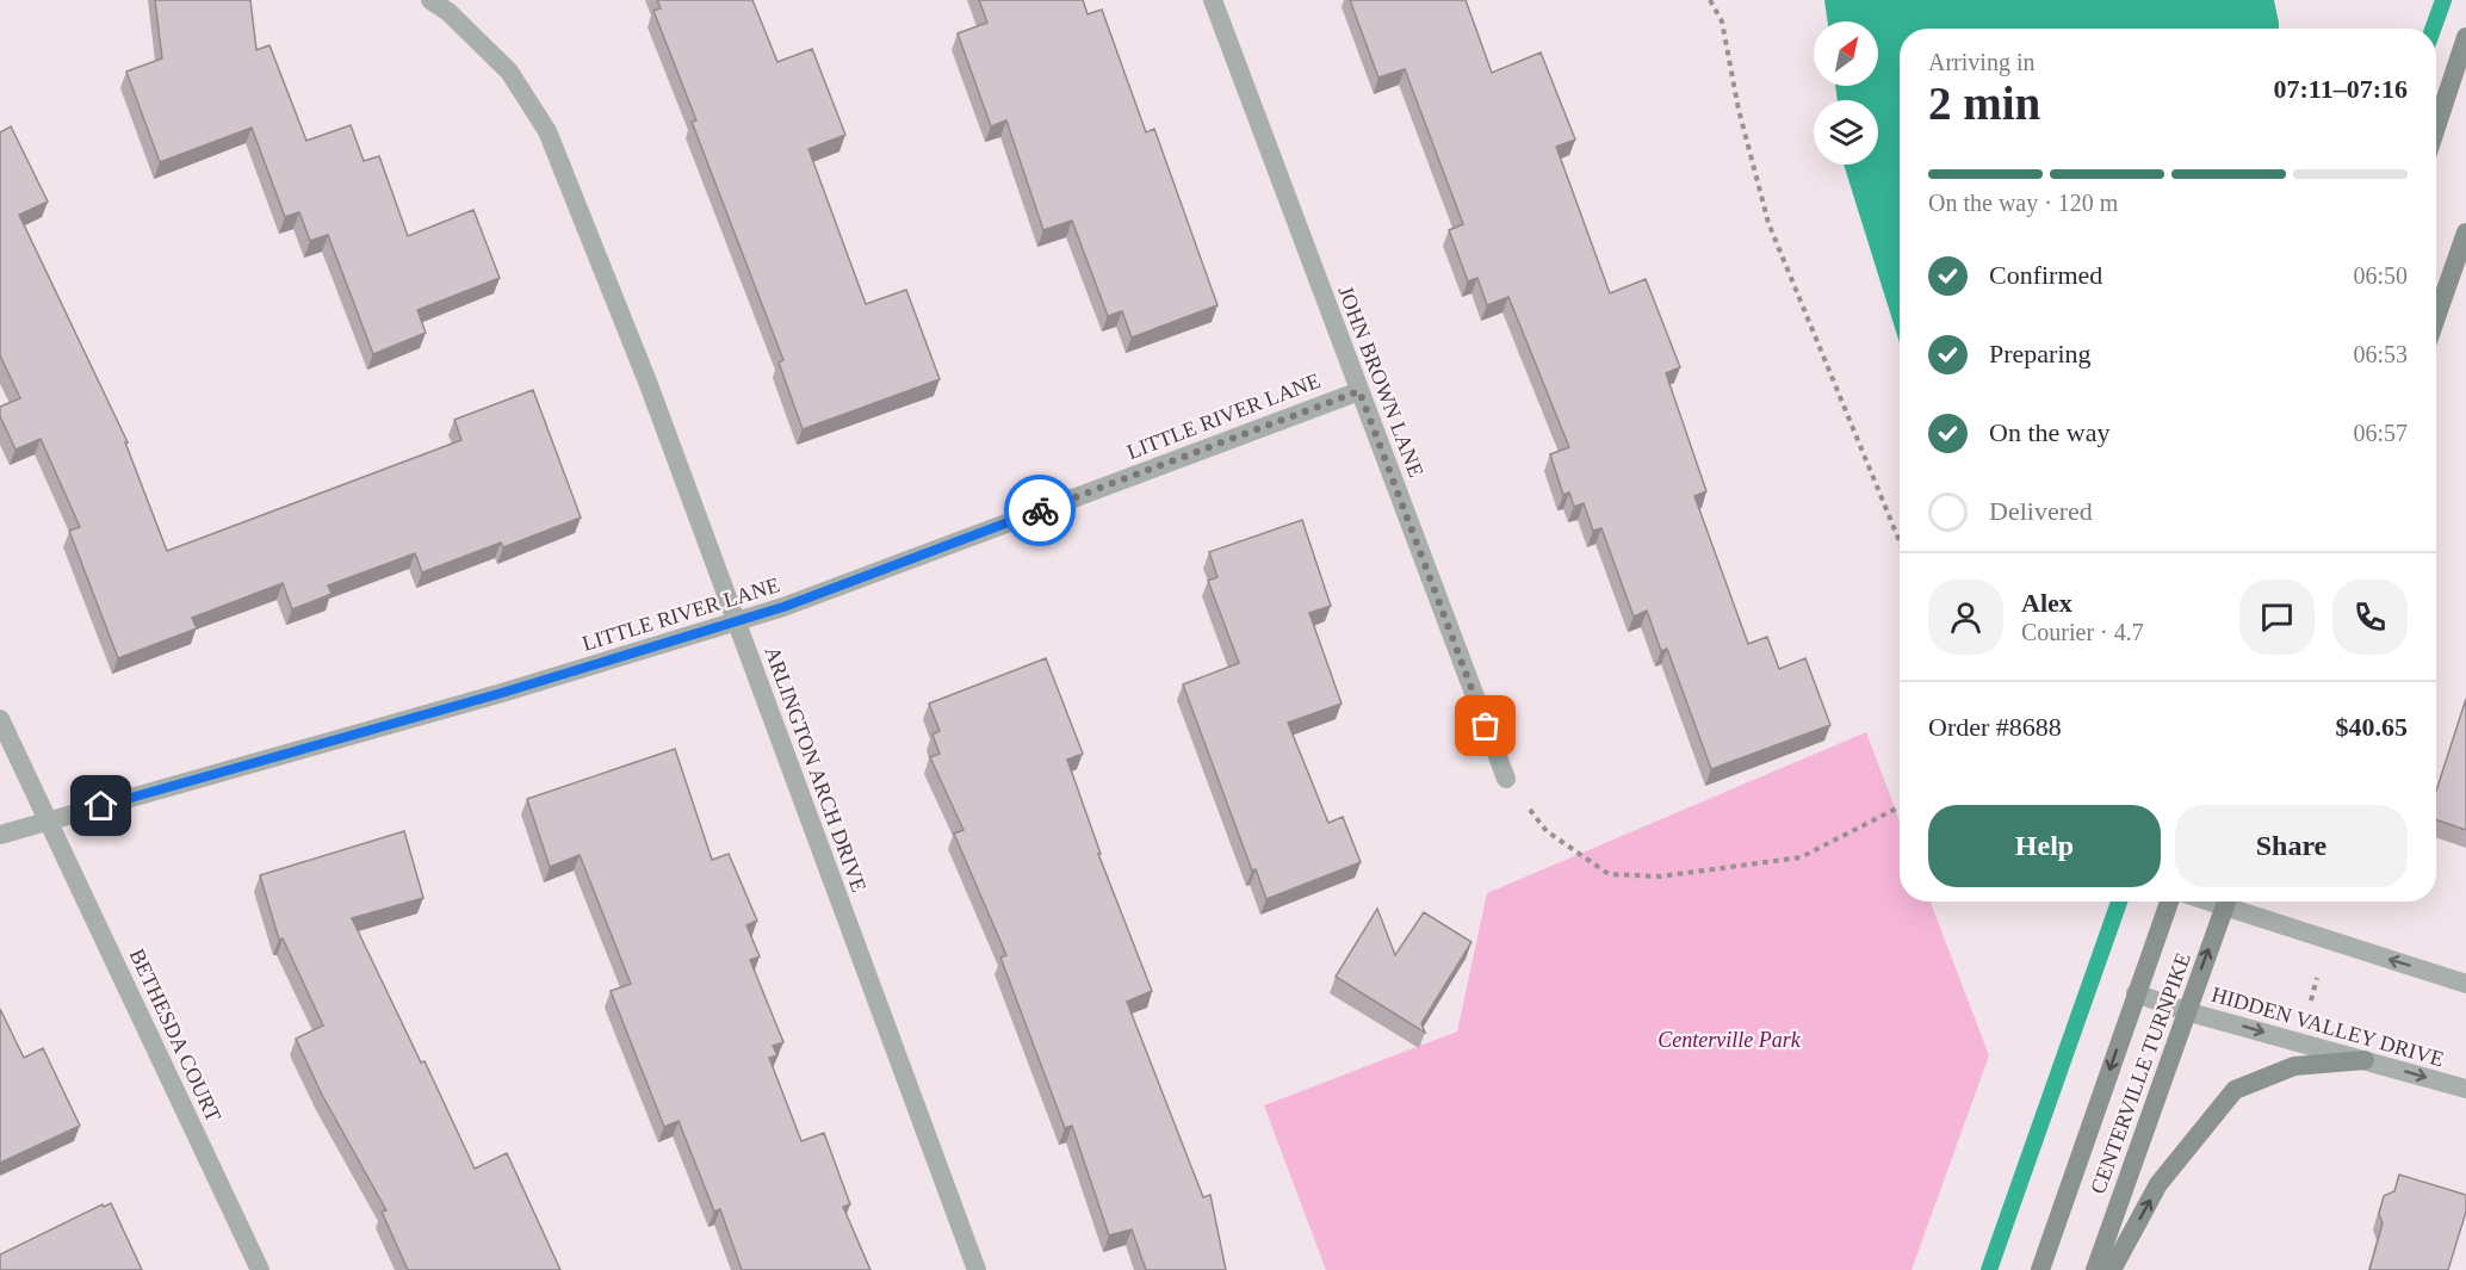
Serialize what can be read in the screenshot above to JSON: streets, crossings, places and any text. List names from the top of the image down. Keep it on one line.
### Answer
{"streets":{"main road":["CENTERVILLE TURNPIKE"],"street":["JOHN BROWN LANE","LITTLE RIVER LANE","ARLINGTON ARCH DRIVE","HIDDEN VALLEY DRIVE","BETHESDA COURT"]},"crossings":[["JOHN BROWN LANE","LITTLE RIVER LANE"],["LITTLE RIVER LANE","ARLINGTON ARCH DRIVE"],["LITTLE RIVER LANE","BETHESDA COURT"],["HIDDEN VALLEY DRIVE","CENTERVILLE TURNPIKE"]],"parks":["Centerville Park"],"north":"top right","page":{"heading":["2 min","Arriving in","07:11–07:16"],"panel":["Alex","Courier · 4.7","Order #8688","$40.65"],"bar":"On the way · 120 m","list":[["Confirmed","06:50"],["Preparing","06:53"],["On the way","06:57"],"Delivered"],"buttons":["Help","Share"]}}
